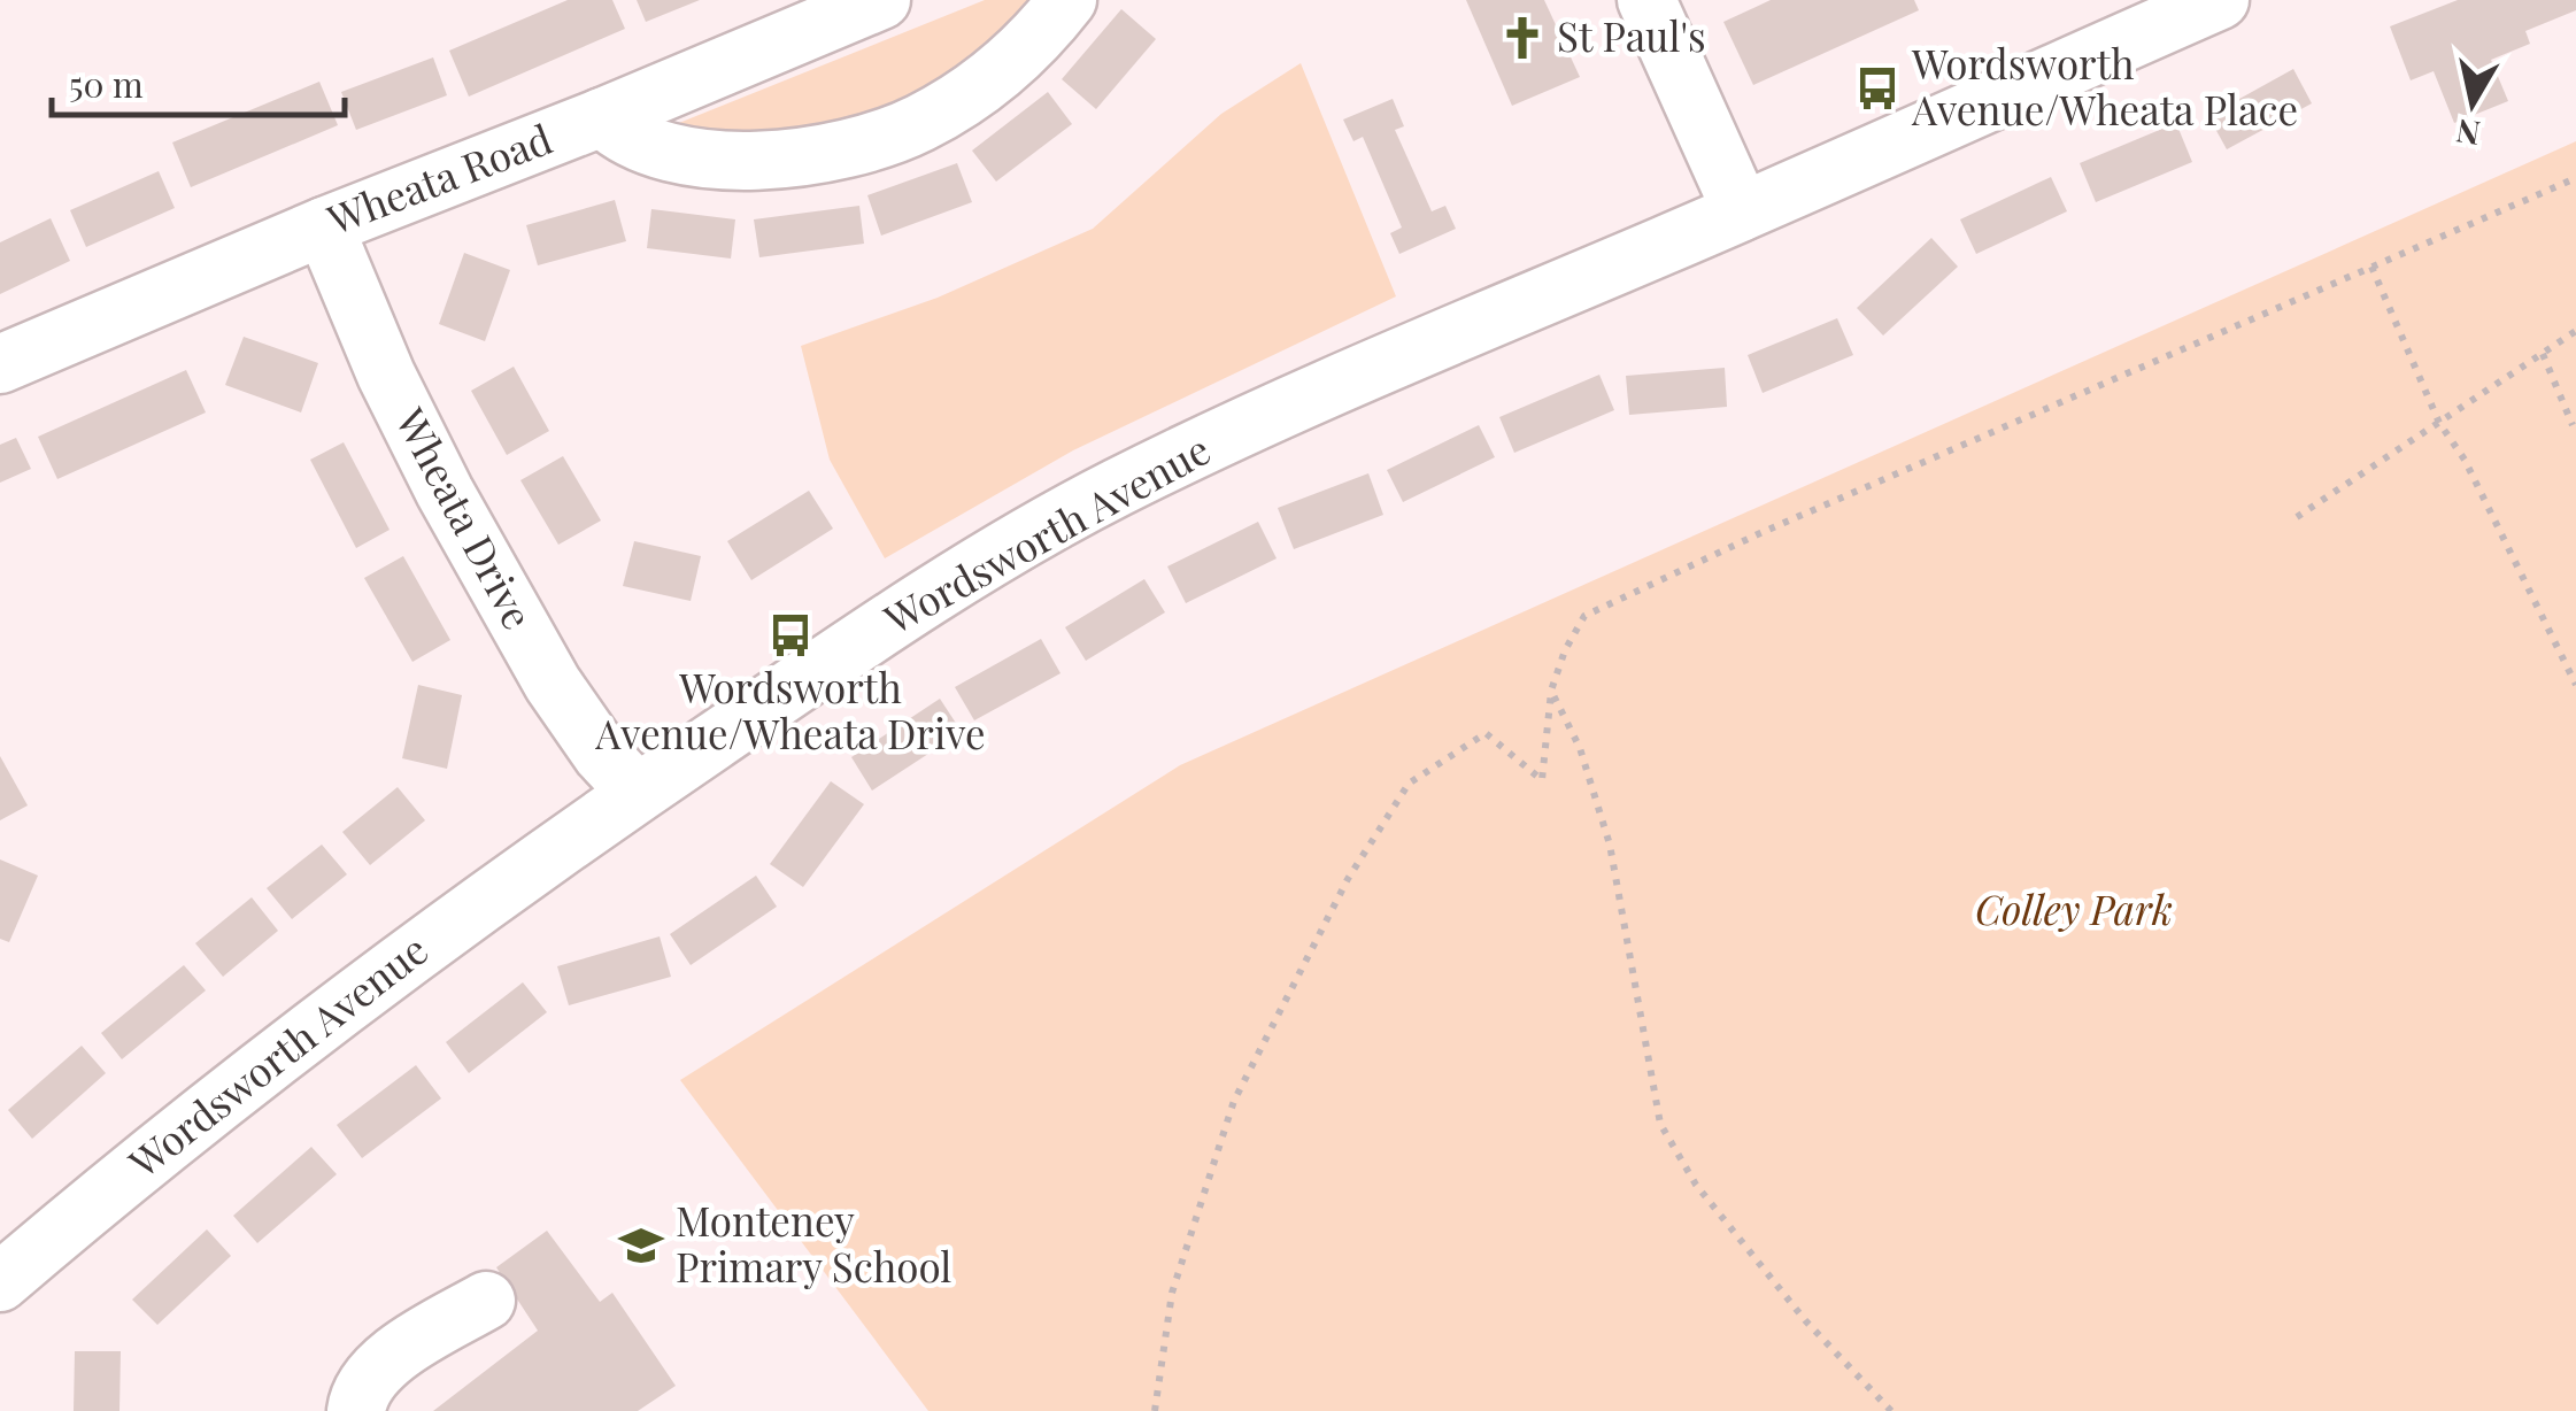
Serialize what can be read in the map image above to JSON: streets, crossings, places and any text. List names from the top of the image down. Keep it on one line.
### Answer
{"streets":{"street":["Wheata Road","Wheata Drive","Wordsworth Avenue"]},"crossings":[["Wheata Road","Wheata Drive"],["Wheata Drive","Wordsworth Avenue"]],"parks":["Colley Park"],"places":{"church":["St Paul's"],"bus stop":["Wordsworth Avenue/Wheata Place","Wordsworth Avenue/Wheata Drive"],"school or university":["Monteney Primary School"]},"scale_bar":"50 m","north":"bottom"}
